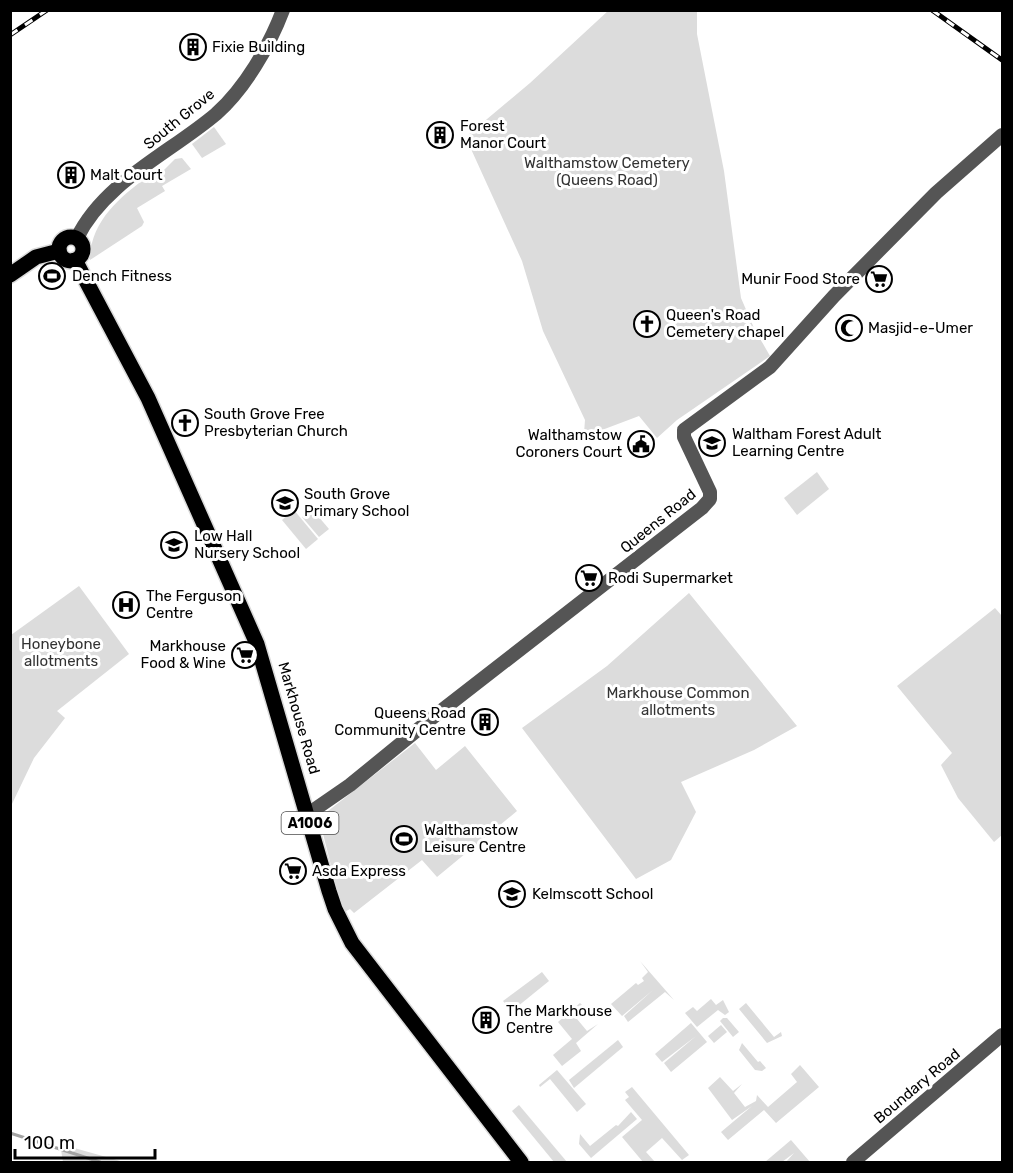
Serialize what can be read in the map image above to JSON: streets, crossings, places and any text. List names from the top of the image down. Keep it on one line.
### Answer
{"streets":{"main road":["Markhouse Road","A1006"],"street":["South Grove","Queens Road","Boundary Road"]},"crossings":[["South Grove","Markhouse Road"],["Queens Road","Markhouse Road"]],"parks":["Walthamstow Cemetery (Queens Road)","Honeybone allotments","Markhouse Common allotments"],"places":{"building":["Fixie Building","Forest Manor Court","Malt Court","Queens Road Community Centre","The Markhouse Centre"],"sports":["Dench Fitness","Walthamstow Leisure Centre"],"supermarket":["Munir Food Store","Rodi Supermarket","Markhouse Food & Wine","Asda Express"],"church":["Queen's Road Cemetery chapel","South Grove Free Presbyterian Church"],"mosque":["Masjid-e-Umer"],"school or university":["Waltham Forest Adult Learning Centre","South Grove Primary School","Low Hall Nursery School","Kelmscott School"],"public building":["Walthamstow Coroners Court"],"hospital":["The Ferguson Centre"]},"scale_bar":"100 m"}
